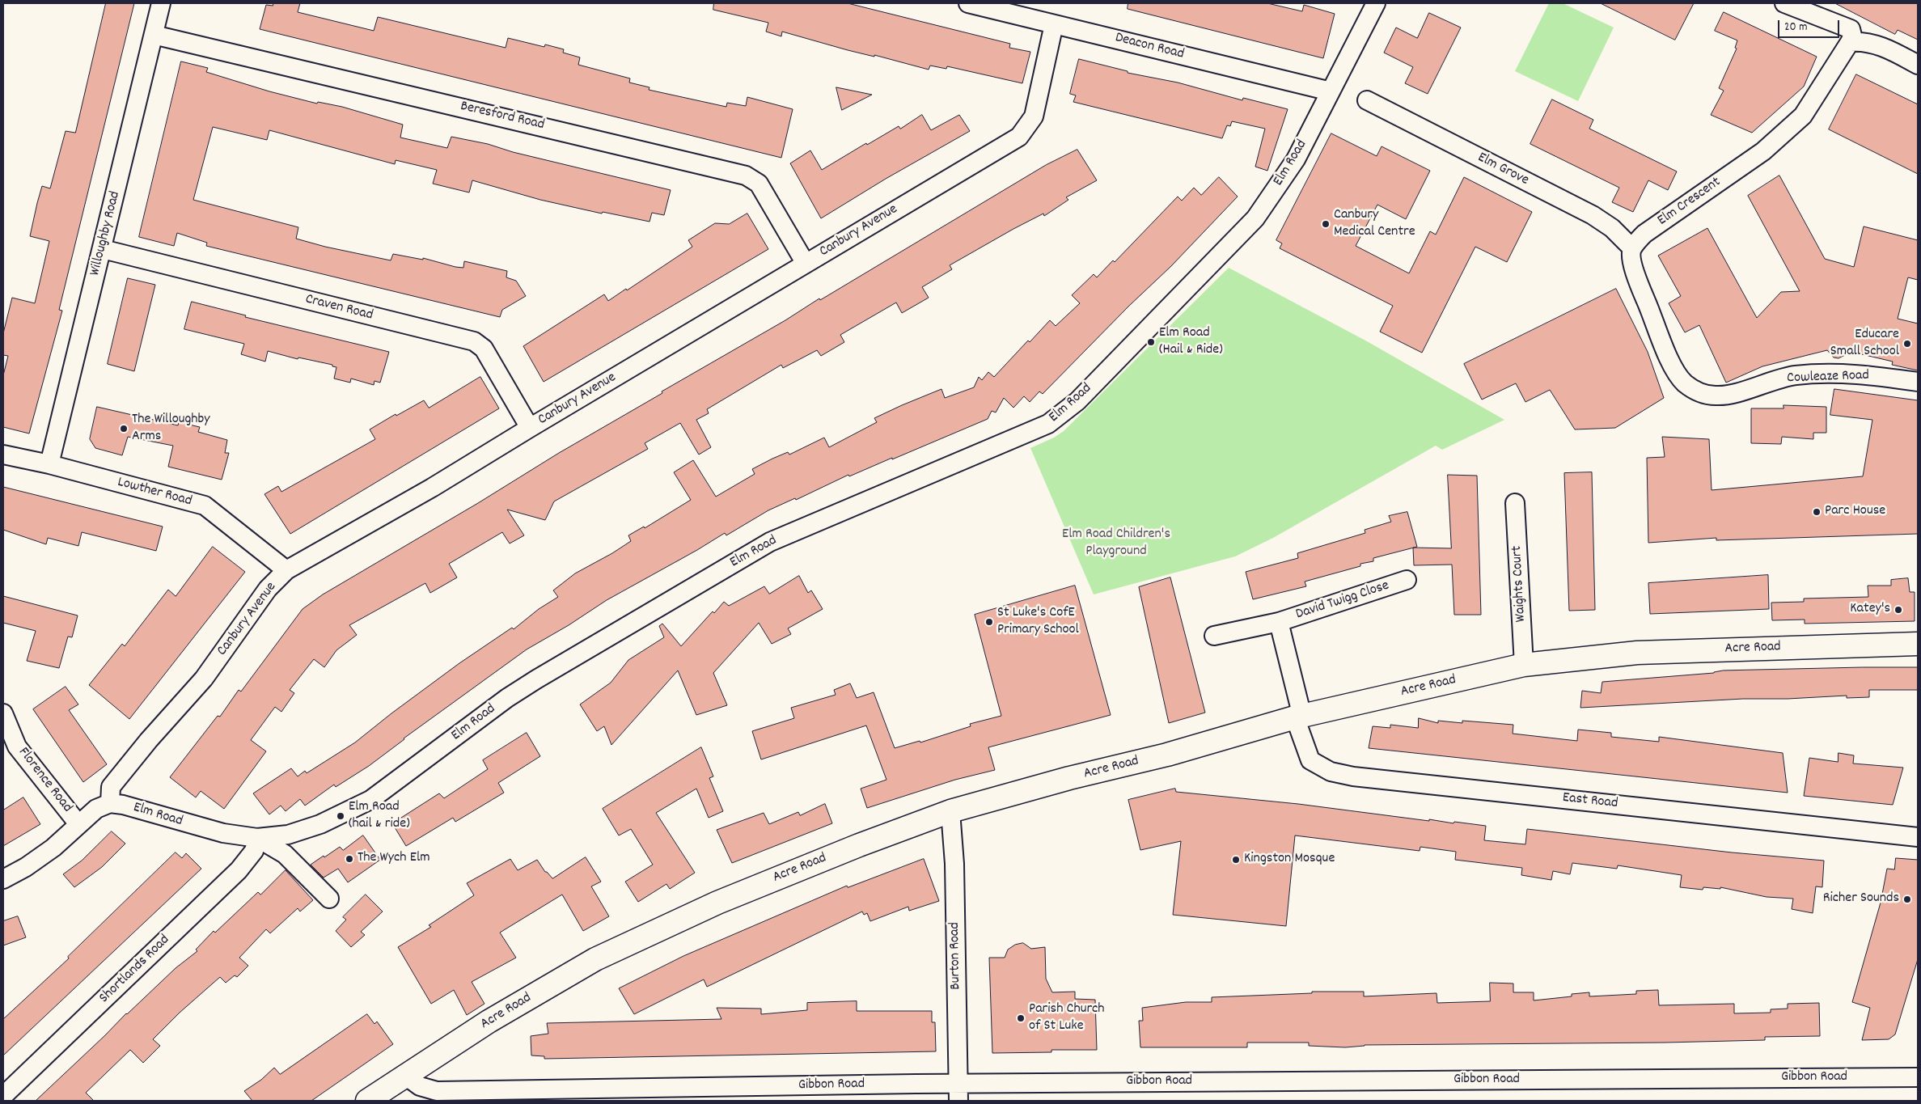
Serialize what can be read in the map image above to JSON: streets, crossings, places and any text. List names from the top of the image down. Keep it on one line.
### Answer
{"streets":{"street":["Deacon Road","Beresford Road","Elm Road","Elm Grove","Elm Crescent","Canbury Avenue","Willoughby Road","Craven Road","Cowleaze Road","Lowther Road","Waights Court","David Twigg Close","Acre Road","Florence Road","East Road","Burton Road","Shortlands Road","Gibbon Road"]},"crossings":[["Deacon Road","Elm Road"],["Deacon Road","Canbury Avenue"],["Beresford Road","Canbury Avenue"],["Beresford Road","Willoughby Road"],["Elm Road","Canbury Avenue"],["Elm Road","Shortlands Road"],["Elm Grove","Elm Crescent"],["Elm Grove","Cowleaze Road"],["Elm Crescent","Cowleaze Road"],["Canbury Avenue","Craven Road"],["Canbury Avenue","Lowther Road"],["Willoughby Road","Craven Road"],["Willoughby Road","Lowther Road"],["Waights Court","Acre Road"],["David Twigg Close","Acre Road"],["David Twigg Close","East Road"],["Acre Road","East Road"],["Acre Road","Burton Road"],["Acre Road","Gibbon Road"],["Burton Road","Gibbon Road"]],"parks":["Elm Road Children's Playground"],"places":["Canbury Medical Centre","Elm Road (Hail & Ride)","Educare Small School","The Willoughby Arms","Parc House","Katey's","St Luke's CofE Primary School","Elm Road (hail & ride)","The Wych Elm","Kingston Mosque","Richer Sounds","Parish Church of St Luke"],"scale_bar":"20 m"}
